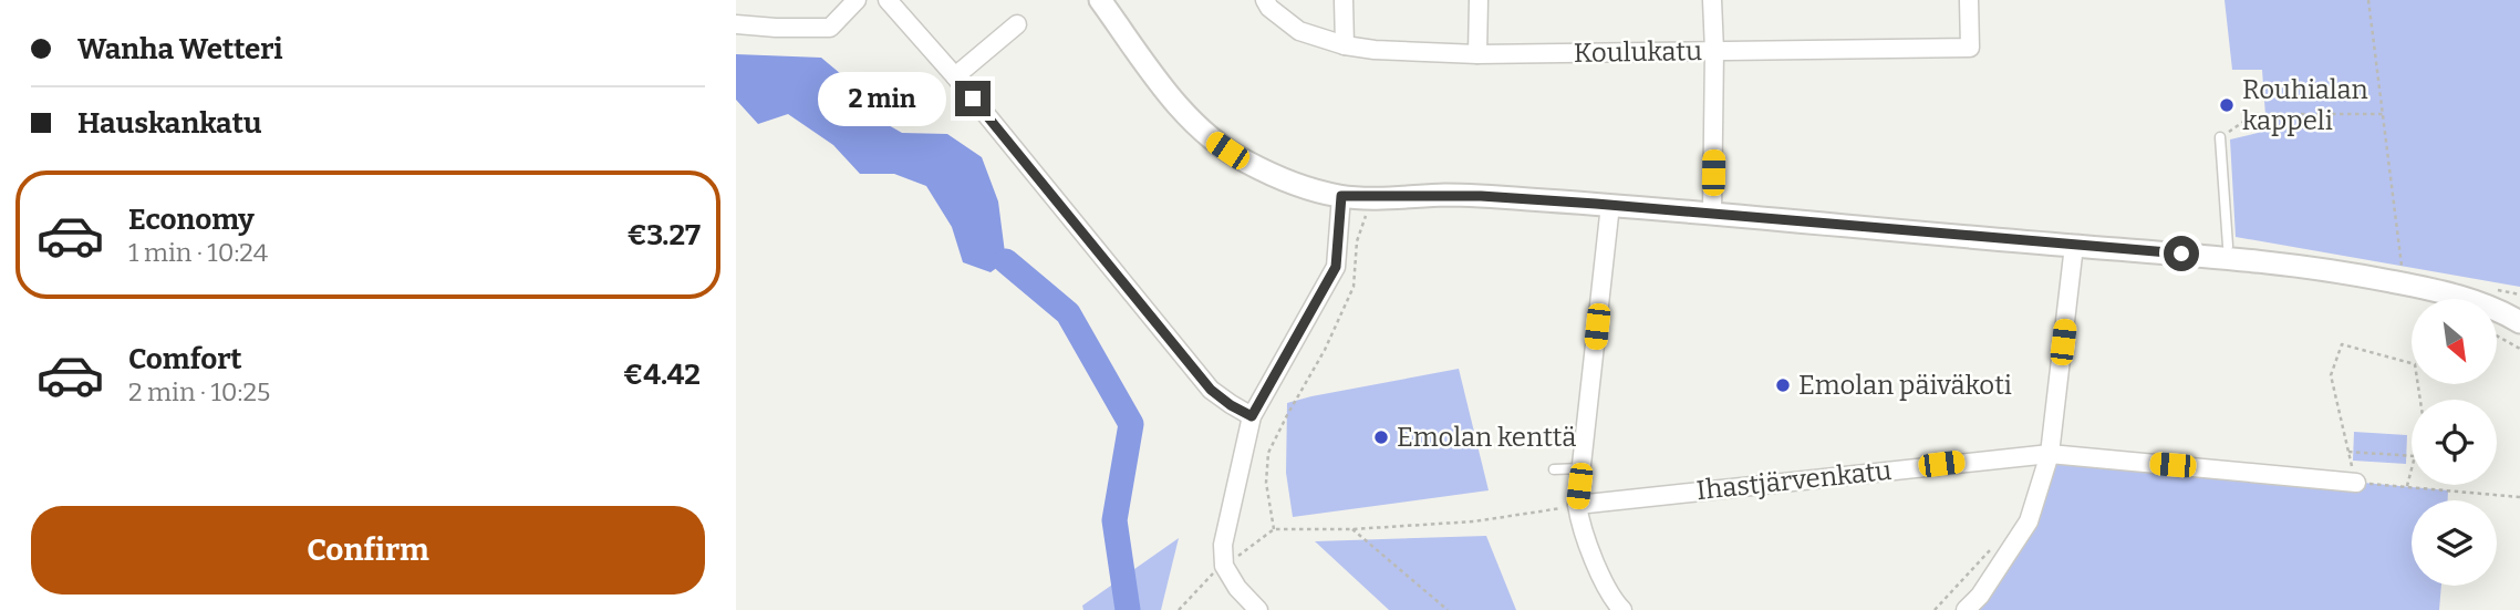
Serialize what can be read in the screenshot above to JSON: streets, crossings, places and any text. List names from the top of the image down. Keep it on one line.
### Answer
{"streets":{"street":["Koulukatu","Ihastjärvenkatu"]},"places":["Rouhialan kappeli","Emolan päiväkoti","Emolan kenttä"],"north":"bottom right","page":{"banner":["Wanha Wetteri","Hauskankatu"],"bubble":"2 min","list":[{"name":"Economy","note":"1 min · 10:24","value":"€3.27"},{"name":"Comfort","note":"2 min · 10:25","value":"€4.42"}],"buttons":"Confirm"}}
